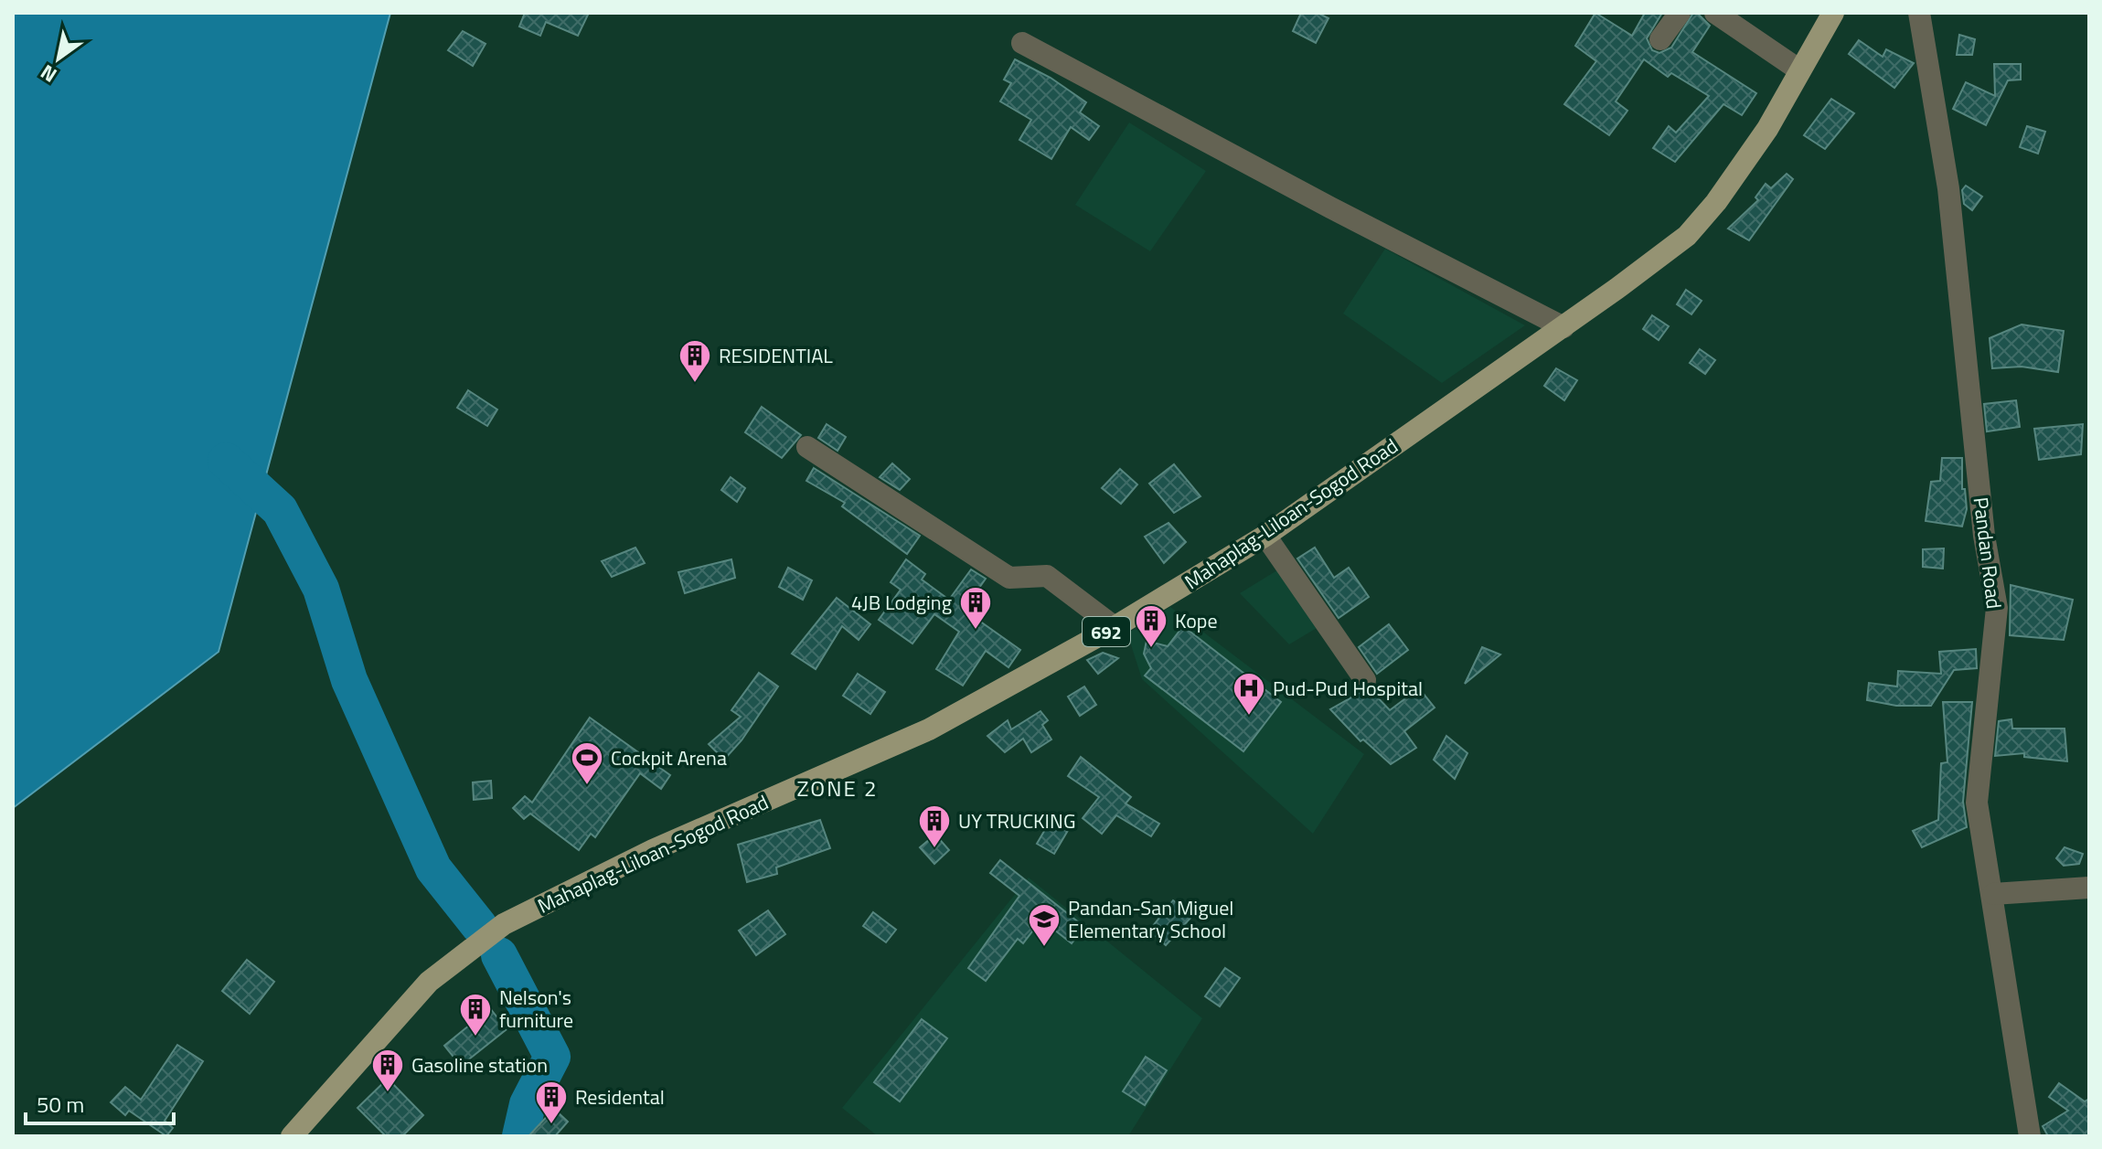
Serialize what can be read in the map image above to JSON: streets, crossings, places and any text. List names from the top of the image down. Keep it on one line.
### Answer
{"streets":{"main road":["Mahaplag-Liloan-Sogod Road","692"],"street":["Pandan Road"]},"districts":["ZONE 2"],"places":{"building":["RESIDENTIAL","4JB Lodging","Kope","UY TRUCKING","Nelson's furniture","Gasoline station","Residental"],"hospital":["Pud-Pud Hospital"],"sports":["Cockpit Arena"],"school or university":["Pandan-San Miguel Elementary School"]},"scale_bar":"50 m","north":"bottom left"}
